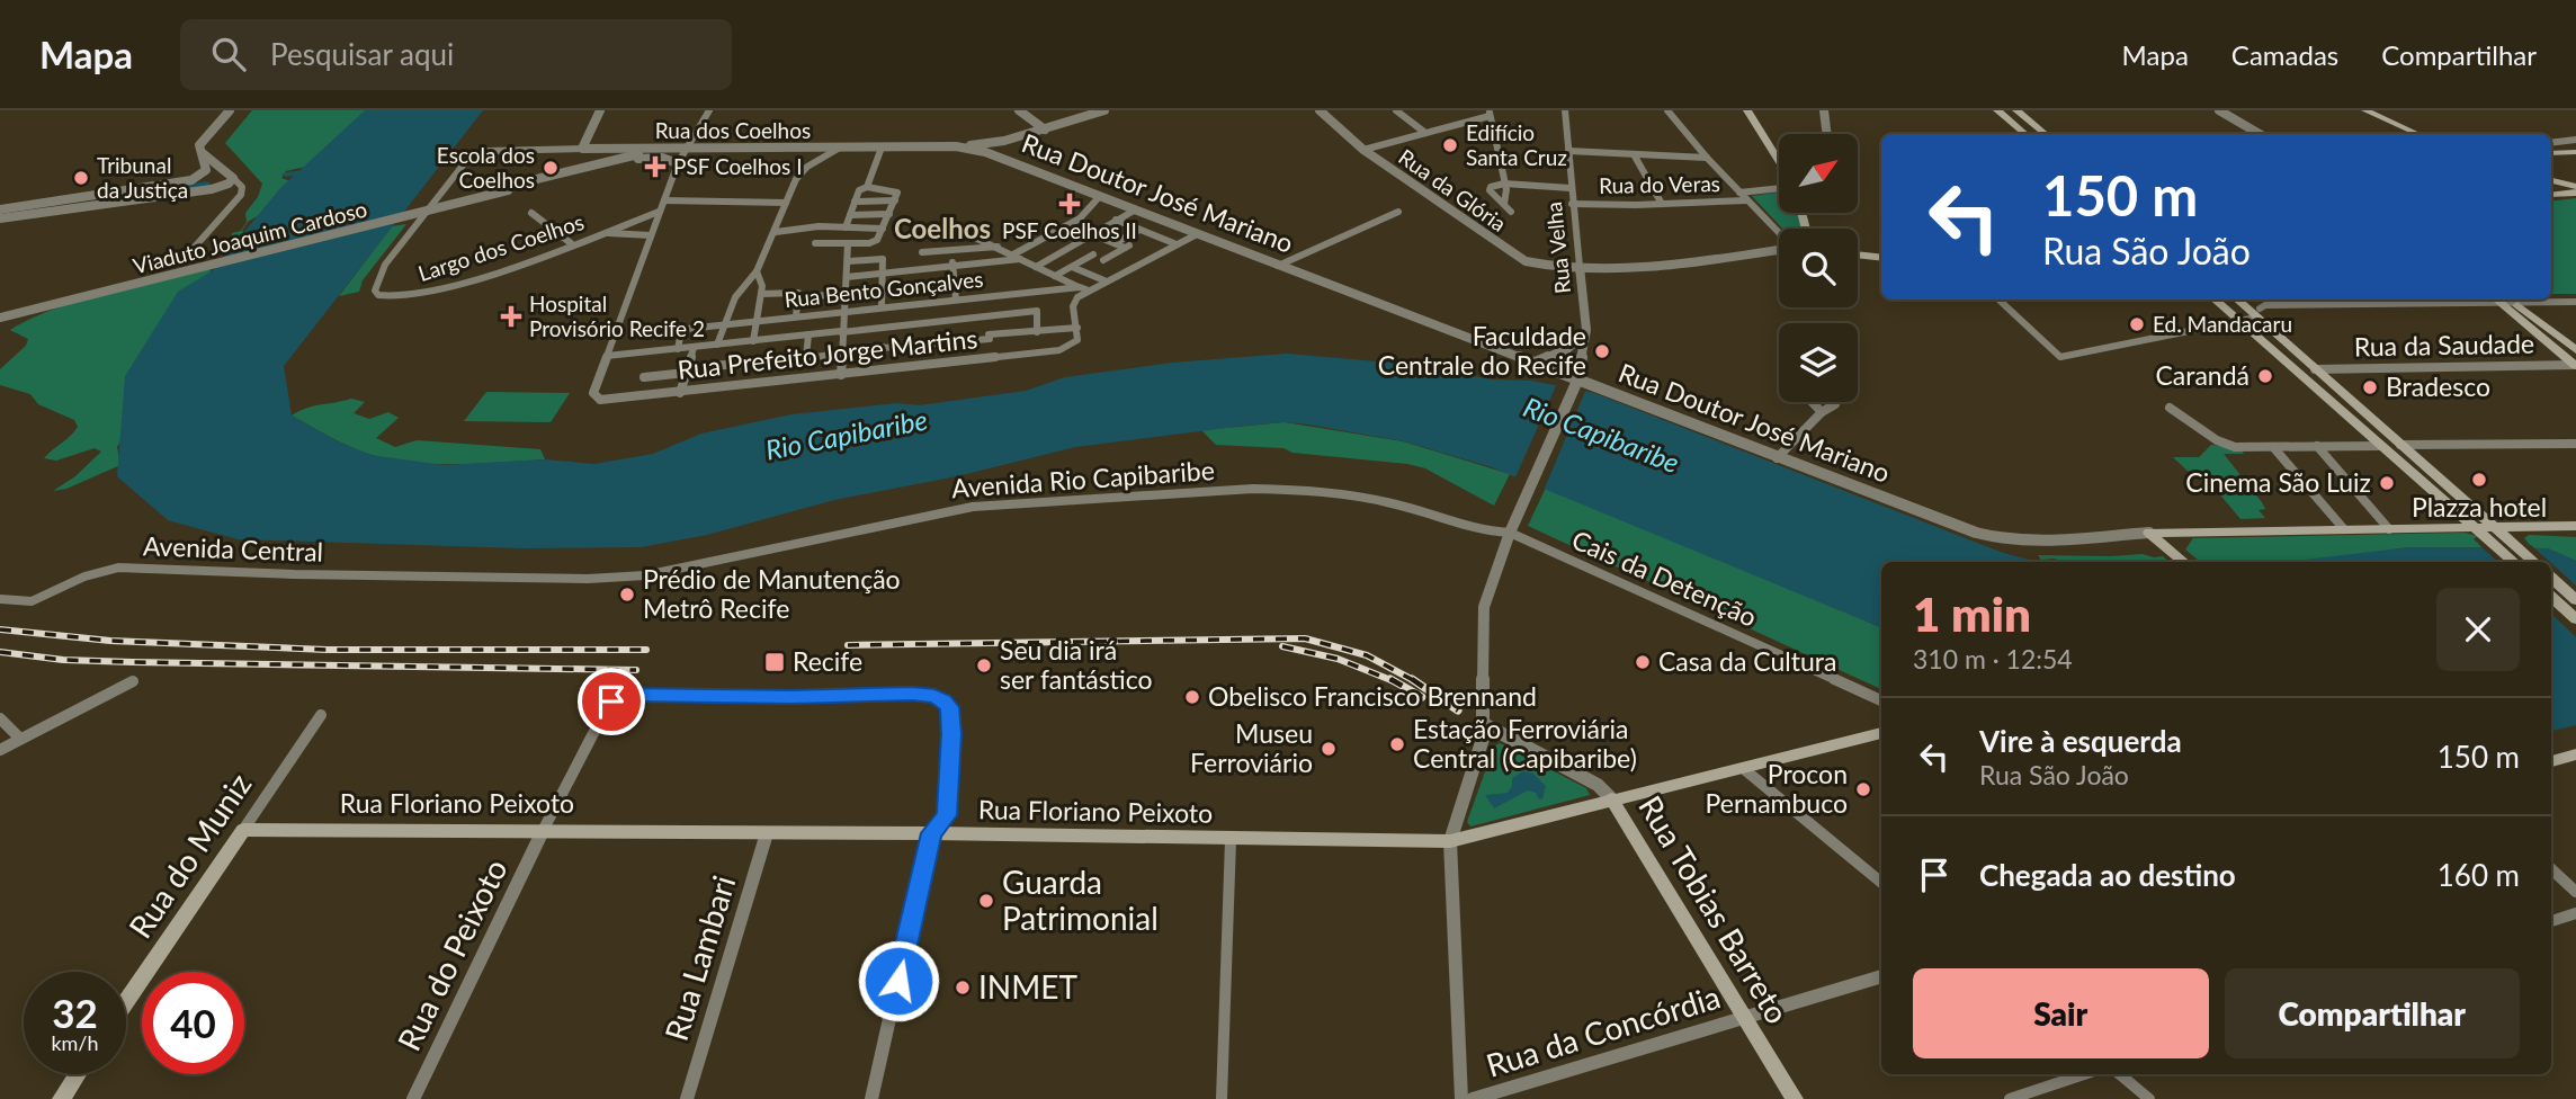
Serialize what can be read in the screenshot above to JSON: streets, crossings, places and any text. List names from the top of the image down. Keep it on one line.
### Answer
{"streets":{"main road":["Rua Doutor José Mariano","Rua Floriano Peixoto","Rua do Muniz","Rua Tobias Barreto"],"street":["Rua dos Coelhos","Rua do Veras","Rua da Glória","Viaduto Joaquim Cardoso","Largo dos Coelhos","Rua Velha","Rua Bento Gonçalves","Rua da Saudade","Rua Prefeito Jorge Martins","Avenida Rio Capibaribe","Avenida Central","Cais da Detenção","Rua do Peixoto","Rua Lambari","Rua da Concórdia"]},"crossings":[["Rua dos Coelhos","Rua Doutor José Mariano"],["Rua dos Coelhos","Largo dos Coelhos"],["Rua do Veras","Rua Velha"],["Rua da Glória","Rua Velha"],["Rua Doutor José Mariano","Rua Velha"],["Rua Velha","Avenida Rio Capibaribe"],["Rua Velha","Cais da Detenção"],["Rua Velha","Rua Floriano Peixoto"],["Rua Velha","Rua Tobias Barreto"],["Avenida Rio Capibaribe","Avenida Central"],["Avenida Rio Capibaribe","Cais da Detenção"],["Rua Floriano Peixoto","Rua do Muniz"],["Rua Floriano Peixoto","Rua Tobias Barreto"],["Rua Floriano Peixoto","Rua do Peixoto"],["Rua Floriano Peixoto","Rua Lambari"],["Rua Tobias Barreto","Rua da Concórdia"]],"districts":["Coelhos"],"water":["Rio Capibaribe"],"places":{"other":["Edifício Santa Cruz","Escola dos Coelhos","Tribunal da Justiça","Ed. Mandacaru","Faculdade Centrale do Recife","Carandá","Bradesco","Plazza hotel","Cinema São Luiz","Prédio de Manutenção Metrô Recife","Casa da Cultura","Seu dia irá ser fantástico","Obelisco Francisco Brennand","Estação Ferroviária Central (Capibaribe)","Museu Ferroviário","Procon Pernambuco","Guarda Patrimonial","INMET"],"health":["PSF Coelhos I","PSF Coelhos II","Hospital Provisório Recife 2"],"transit":["Recife"]},"north":"top right","page":{"header":"Mapa","search":"Pesquisar aqui","nav":["Mapa","Camadas","Compartilhar"],"turn":["150 m","Rua São João"],"heading":["1 min","310 m · 12:54"],"list":[{"name":"Vire à esquerda","note":"Rua São João","value":"150 m"},{"name":"Chegada ao destino","value":"160 m"}],"buttons":["Sair","Compartilhar"],"speed":"32 km/h","limit":"40"}}
